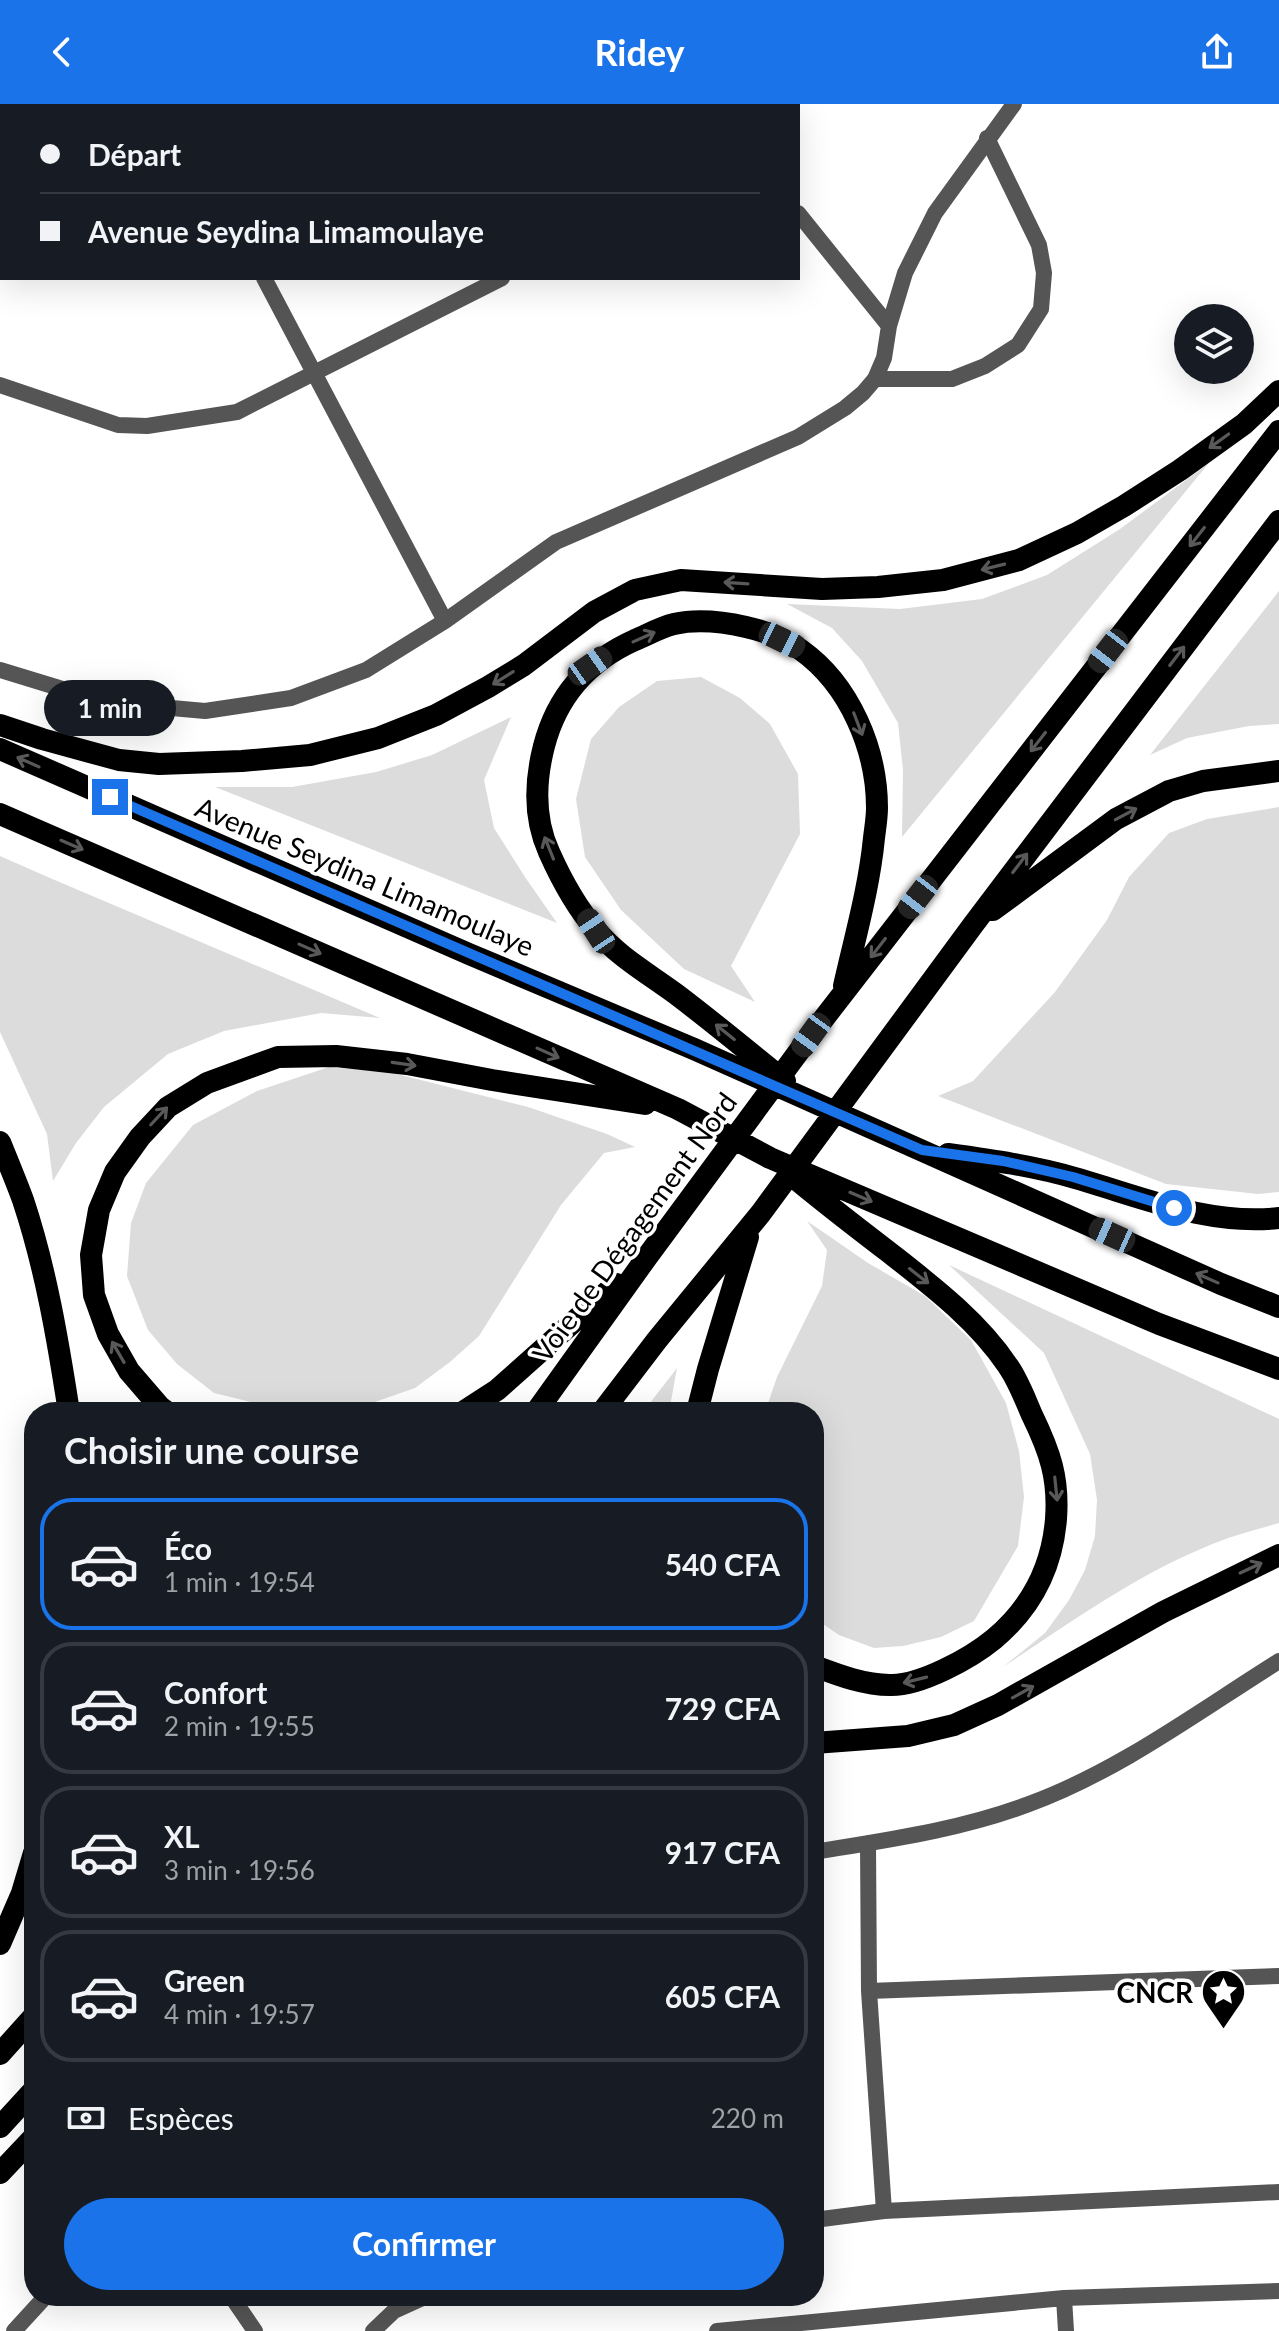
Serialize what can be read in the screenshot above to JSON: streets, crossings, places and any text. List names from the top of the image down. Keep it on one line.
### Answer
{"streets":{"highway":["Avenue Seydina Limamoulaye","Voie de Dégagement Nord"]},"places":{"place":["CNCR"]},"page":{"header":"Ridey","banner":["Départ","Avenue Seydina Limamoulaye"],"bubble":"1 min","heading":"Choisir une course","list":[{"name":"Éco","note":"1 min · 19:54","value":"540 CFA"},{"name":"Confort","note":"2 min · 19:55","value":"729 CFA"},{"name":"XL","note":"3 min · 19:56","value":"917 CFA"},{"name":"Green","note":"4 min · 19:57","value":"605 CFA"}],"pay":["Espèces","220 m"],"buttons":"Confirmer"}}
